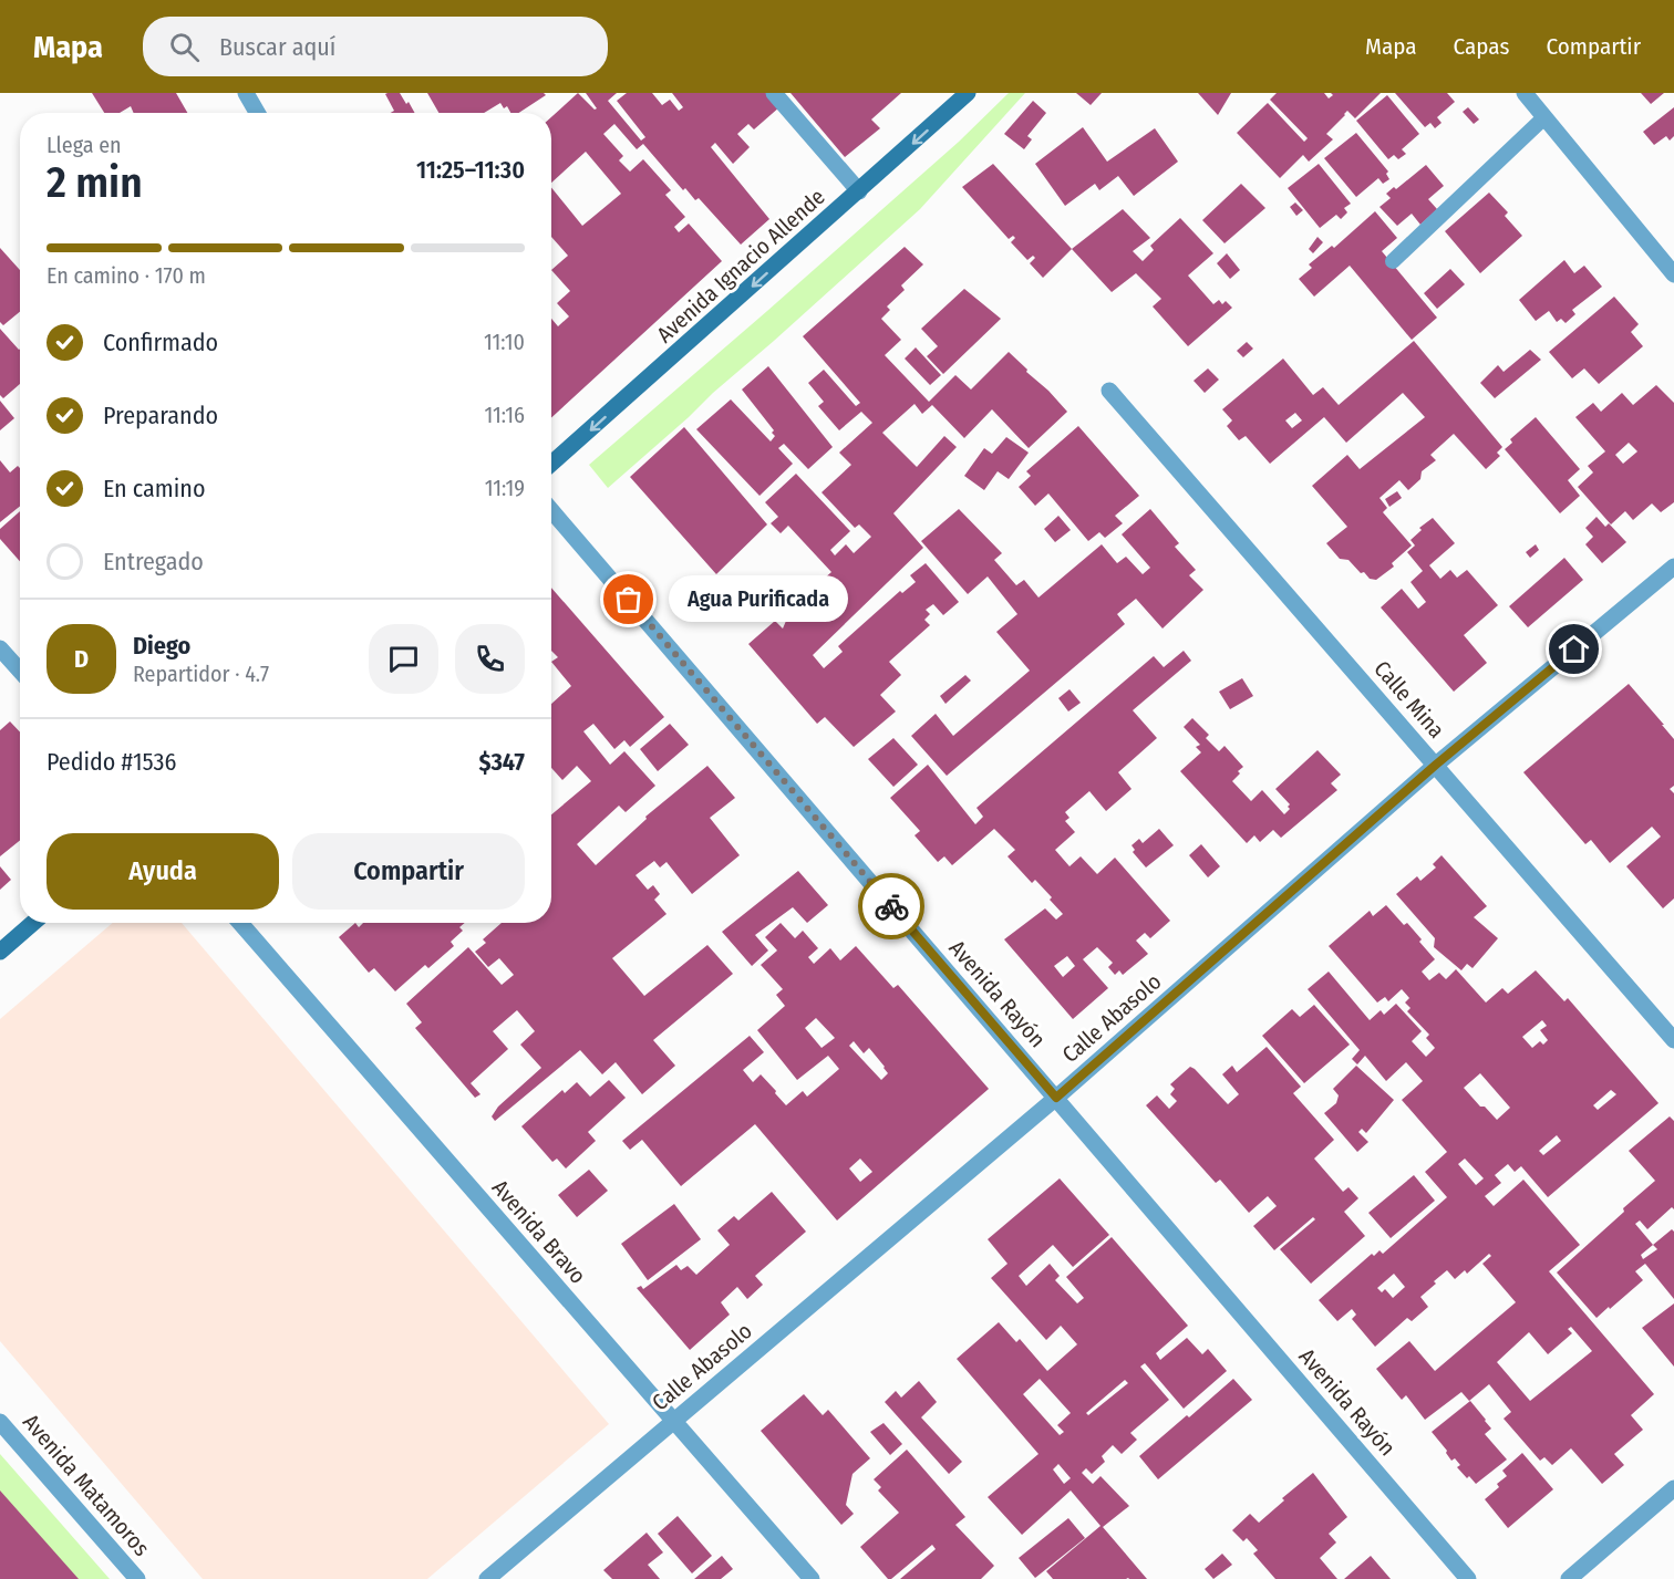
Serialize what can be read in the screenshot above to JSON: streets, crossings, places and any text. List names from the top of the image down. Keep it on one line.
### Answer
{"streets":{"main road":["Avenida Ignacio Allende"],"street":["Calle Mina","Avenida Rayón","Calle Abasolo","Avenida Bravo","Avenida Matamoros"]},"crossings":[["Calle Mina","Calle Abasolo"],["Avenida Rayón","Calle Abasolo"],["Calle Abasolo","Avenida Bravo"]],"one_way":["Avenida Ignacio Allende"],"places":["Agua Purificada"],"page":{"header":"Mapa","search":"Buscar aquí","nav":["Mapa","Capas","Compartir"],"heading":["2 min","Llega en","11:25–11:30"],"panel":["Diego","Repartidor · 4.7","Pedido #1536","$347"],"bar":"En camino · 170 m","list":[["Confirmado","11:10"],["Preparando","11:16"],["En camino","11:19"],"Entregado"],"bubble":"Agua Purificada","round":"D","buttons":["Ayuda","Compartir"]}}
